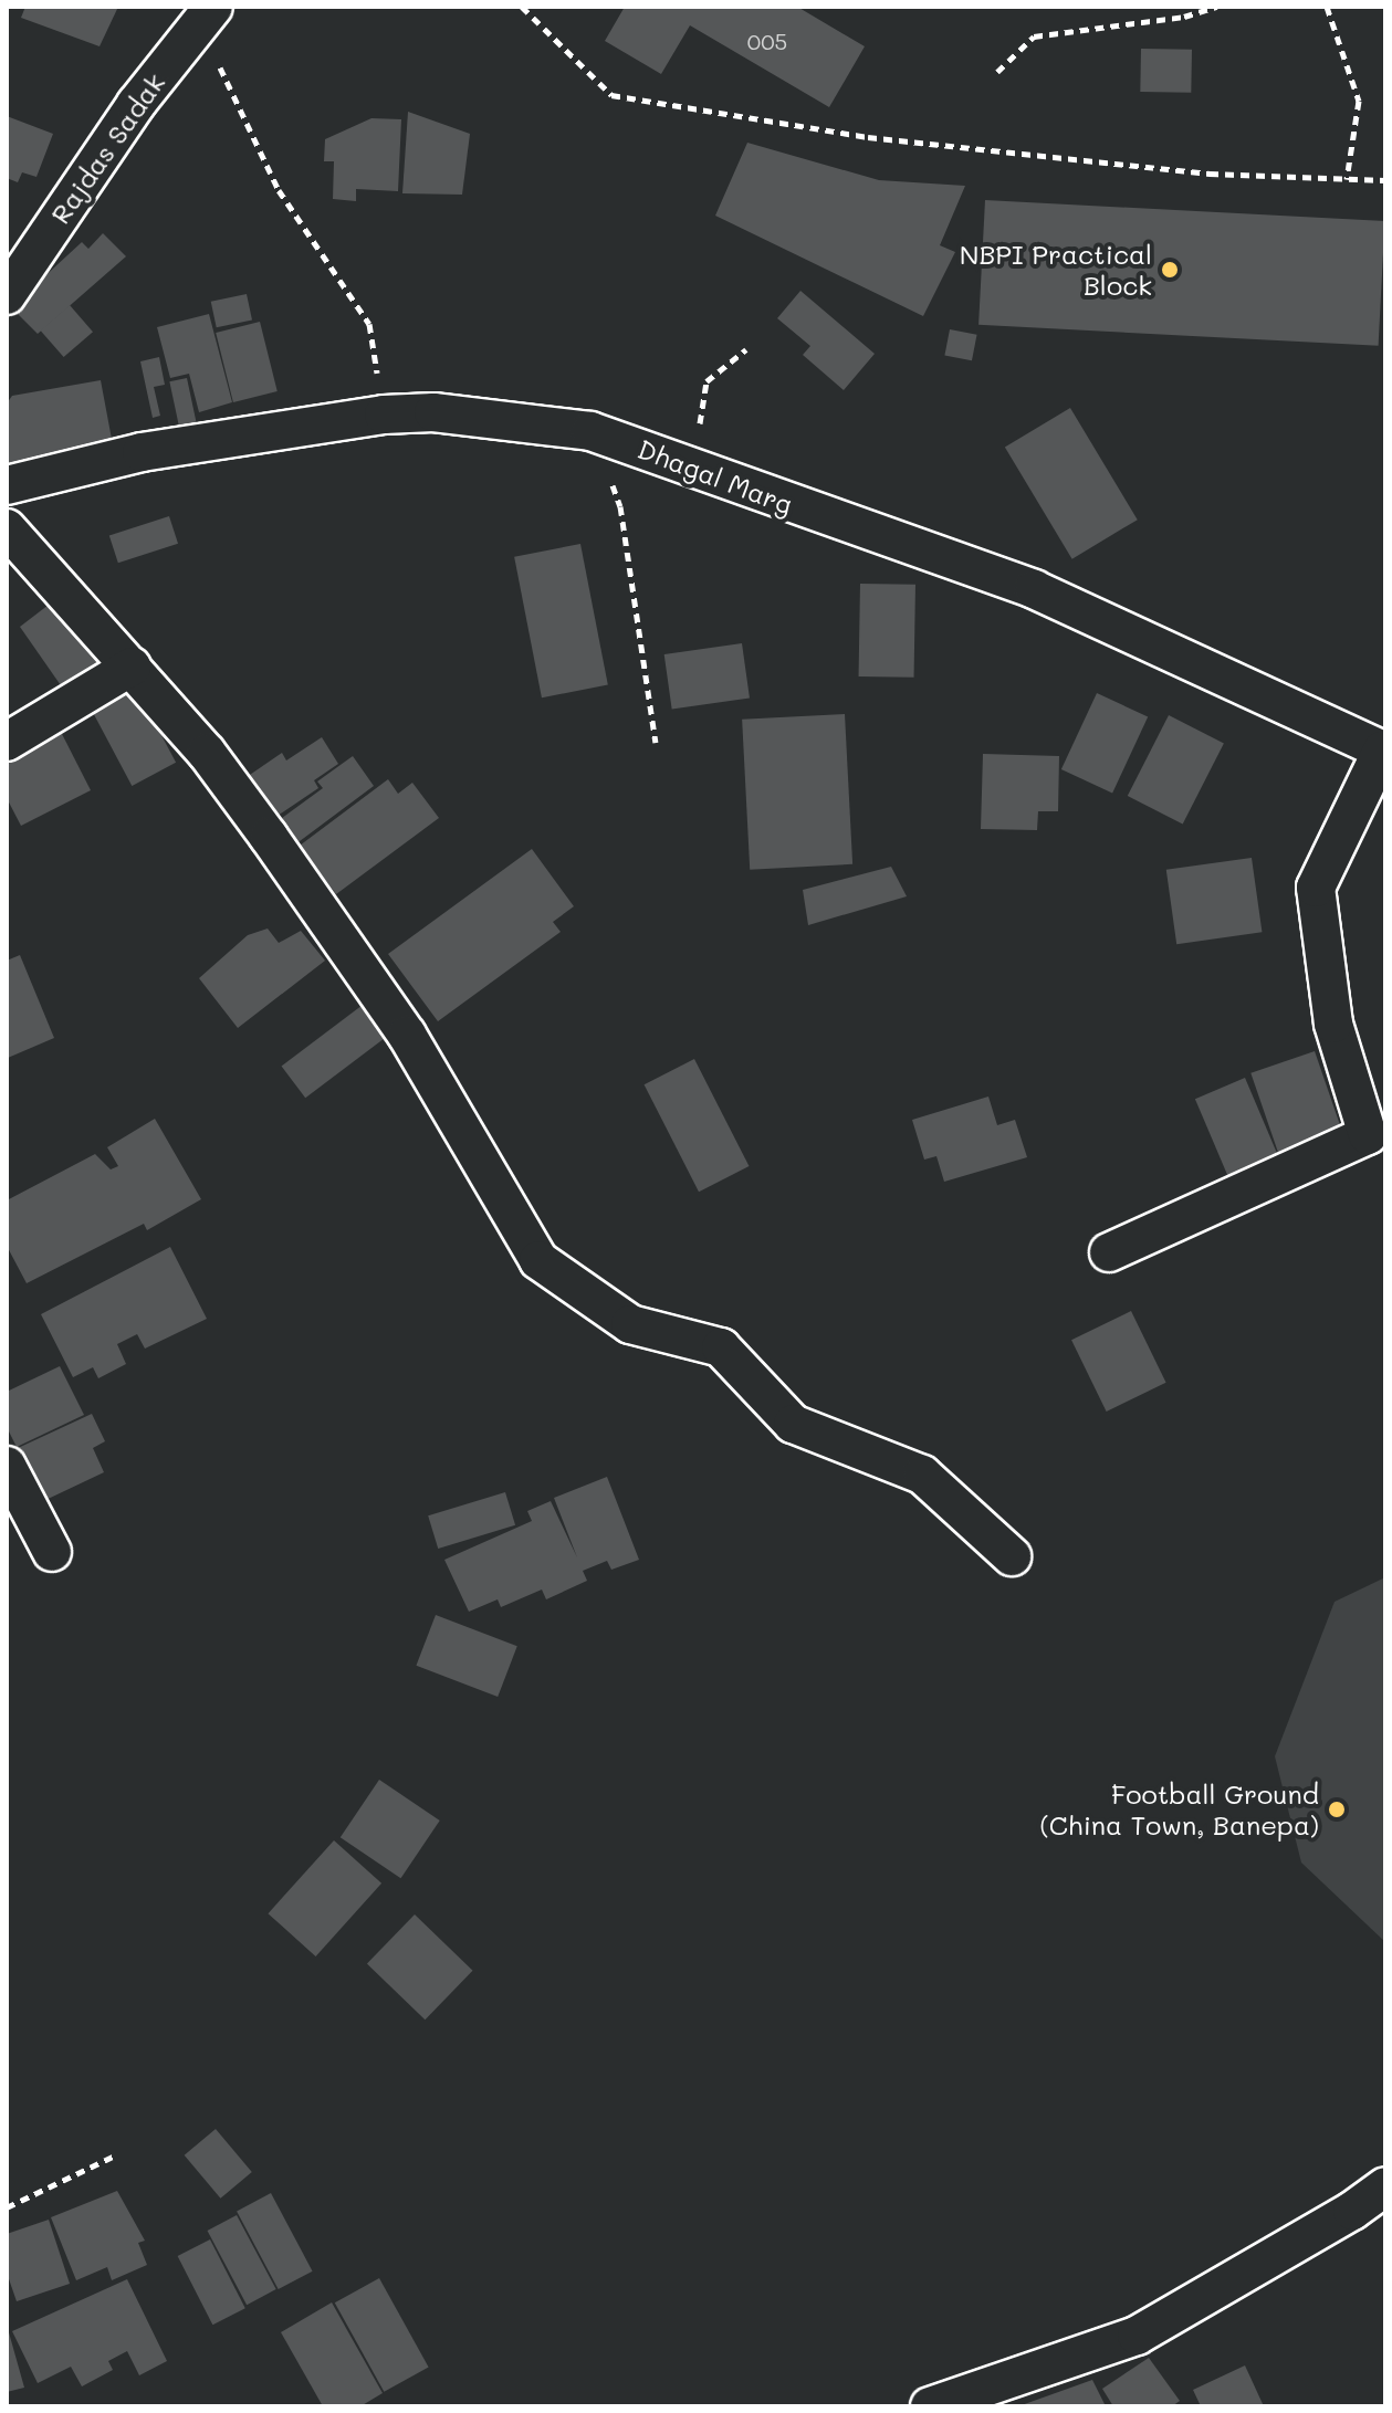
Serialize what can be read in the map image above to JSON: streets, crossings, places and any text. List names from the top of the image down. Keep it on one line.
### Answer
{"streets":{"street":["Rajdas Sadak","Dhagal Marg"]},"places":["NBPI Practical Block","Football Ground (China Town, Banepa)"],"house_numbers":["005"]}
